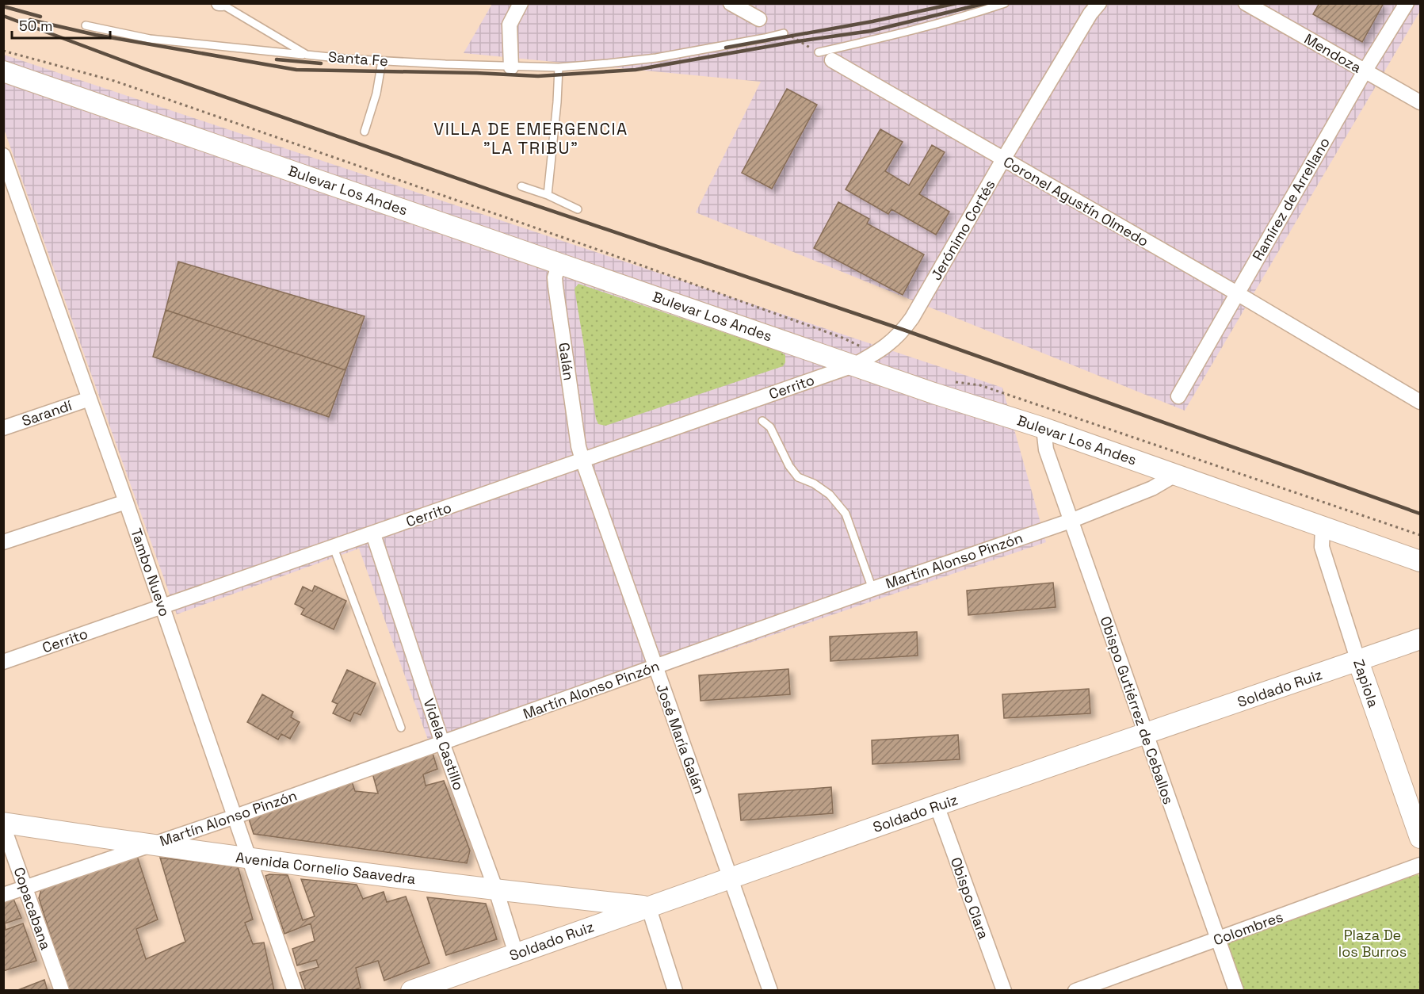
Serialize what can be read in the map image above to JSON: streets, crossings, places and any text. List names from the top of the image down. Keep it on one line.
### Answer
{"streets":{"main road":["Bulevar Los Andes","Zapiola","Soldado Ruiz","Avenida Cornelio Saavedra"],"street":["Mendoza","Ramírez de Arrellano","Coronel Agustín Olmedo","Jerónimo Cortés","Galán","Cerrito","Sarandí","Martín Alonso Pinzón","Tambo Nuevo","Obispo Gutiérrez de Ceballos","José María Galán","Videla Castillo","Obispo Clara","Copacabana","Colombres"],"lane":["Santa Fe"]},"crossings":[["Mendoza","Ramírez de Arrellano"],["Bulevar Los Andes","Jerónimo Cortés"],["Bulevar Los Andes","Galán"],["Bulevar Los Andes","Cerrito"],["Bulevar Los Andes","Martín Alonso Pinzón"],["Bulevar Los Andes","Zapiola"],["Bulevar Los Andes","Obispo Gutiérrez de Ceballos"],["Ramírez de Arrellano","Coronel Agustín Olmedo"],["Coronel Agustín Olmedo","Jerónimo Cortés"],["Jerónimo Cortés","Cerrito"],["Galán","Cerrito"],["Galán","José María Galán"],["Cerrito","Tambo Nuevo"],["Cerrito","José María Galán"],["Cerrito","Videla Castillo"],["Sarandí","Tambo Nuevo"],["Martín Alonso Pinzón","Tambo Nuevo"],["Martín Alonso Pinzón","Obispo Gutiérrez de Ceballos"],["Martín Alonso Pinzón","José María Galán"],["Martín Alonso Pinzón","Videla Castillo"],["Martín Alonso Pinzón","Avenida Cornelio Saavedra"],["Martín Alonso Pinzón","Copacabana"],["Tambo Nuevo","Avenida Cornelio Saavedra"],["Zapiola","Soldado Ruiz"],["Soldado Ruiz","Obispo Gutiérrez de Ceballos"],["Soldado Ruiz","José María Galán"],["Soldado Ruiz","Videla Castillo"],["Soldado Ruiz","Avenida Cornelio Saavedra"],["Soldado Ruiz","Obispo Clara"],["Obispo Gutiérrez de Ceballos","Colombres"],["Videla Castillo","Avenida Cornelio Saavedra"],["Avenida Cornelio Saavedra","Copacabana"]],"districts":["VILLA DE EMERGENCIA \"LA TRIBU\""],"parks":["Plaza De los Burros"],"scale_bar":"50 m"}
